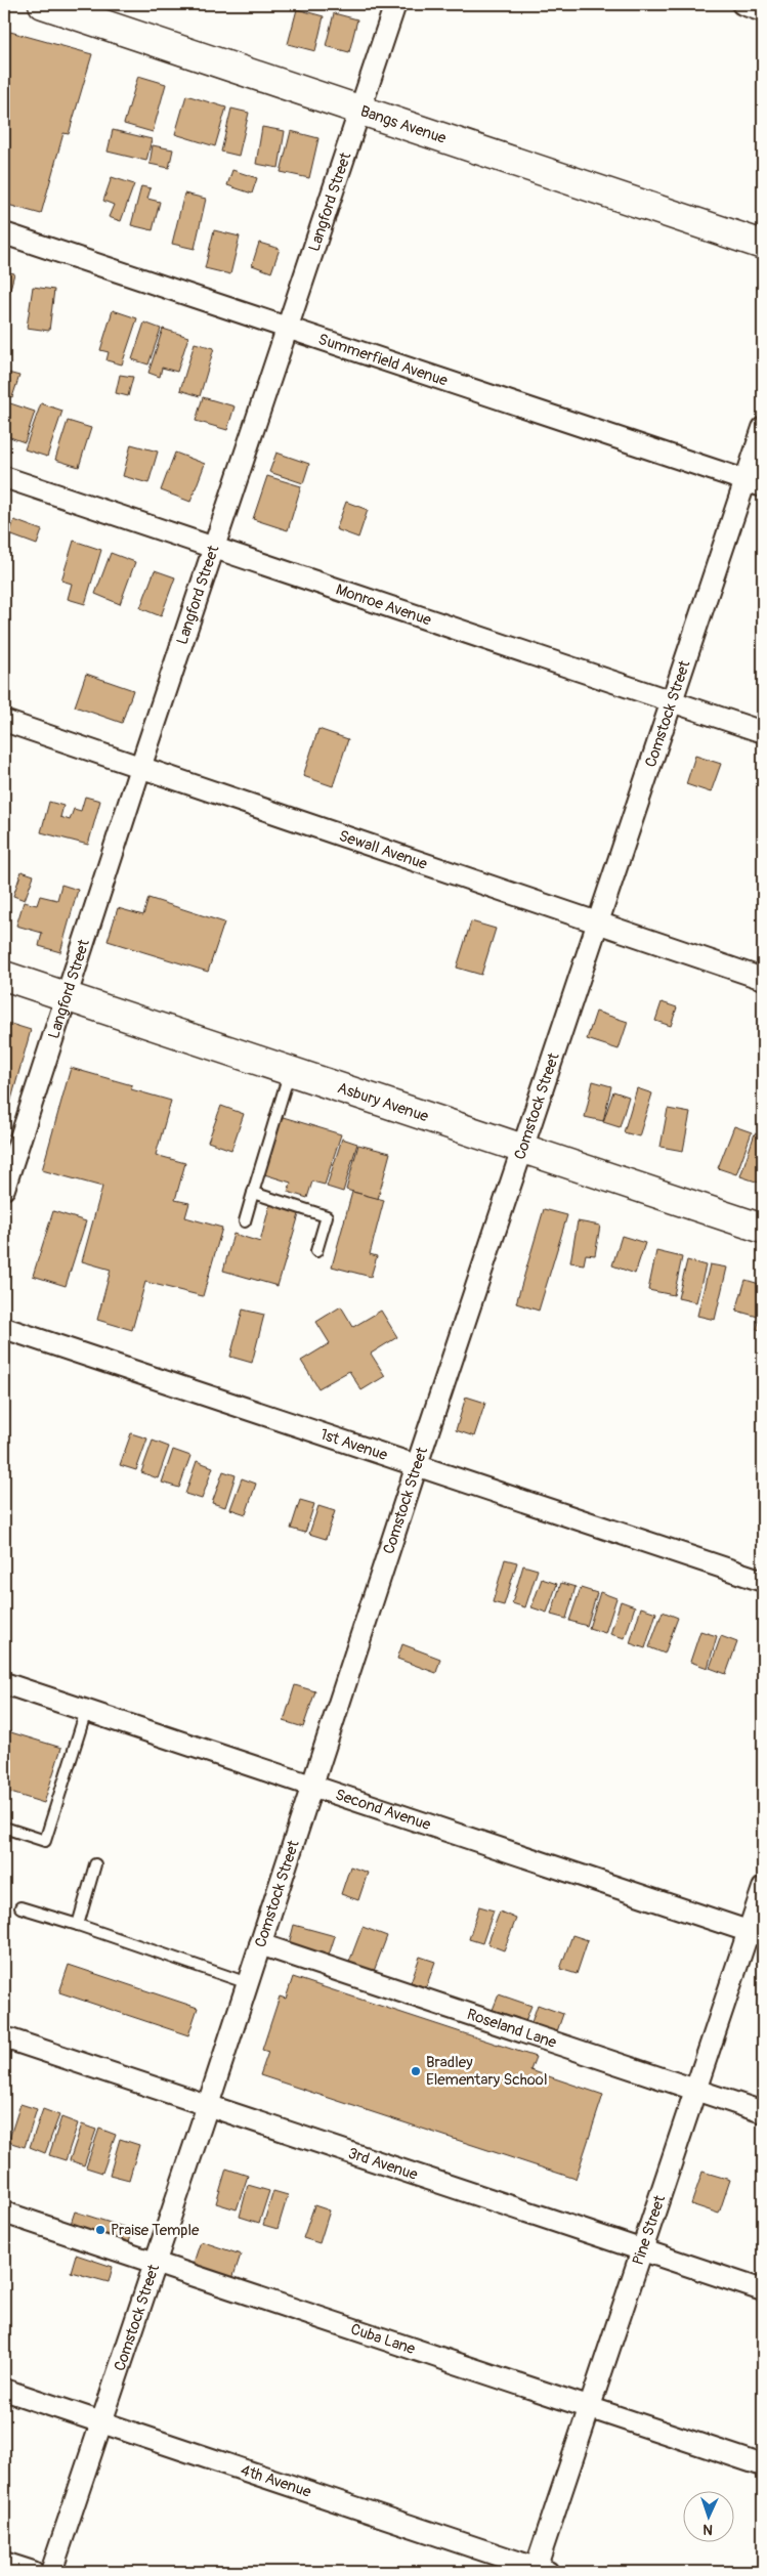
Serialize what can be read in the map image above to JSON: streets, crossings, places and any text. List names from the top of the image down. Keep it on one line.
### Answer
{"streets":{"main road":["Bangs Avenue","Asbury Avenue"],"street":["Langford Street","Summerfield Avenue","Monroe Avenue","Comstock Street","Sewall Avenue","1st Avenue","Second Avenue","Roseland Lane","3rd Avenue","Pine Street","Cuba Lane","4th Avenue"]},"crossings":[["Bangs Avenue","Langford Street"],["Langford Street","Summerfield Avenue"],["Langford Street","Monroe Avenue"],["Langford Street","Sewall Avenue"],["Langford Street","Asbury Avenue"],["Summerfield Avenue","Comstock Street"],["Monroe Avenue","Comstock Street"],["Comstock Street","Sewall Avenue"],["Comstock Street","Asbury Avenue"],["Comstock Street","1st Avenue"],["Comstock Street","Second Avenue"],["Comstock Street","Roseland Lane"],["Comstock Street","3rd Avenue"],["Comstock Street","Cuba Lane"],["Comstock Street","4th Avenue"],["Second Avenue","Pine Street"],["Roseland Lane","Pine Street"],["3rd Avenue","Pine Street"],["Pine Street","Cuba Lane"],["Pine Street","4th Avenue"]],"places":["Bradley Elementary School","Praise Temple"],"north":"bottom"}
